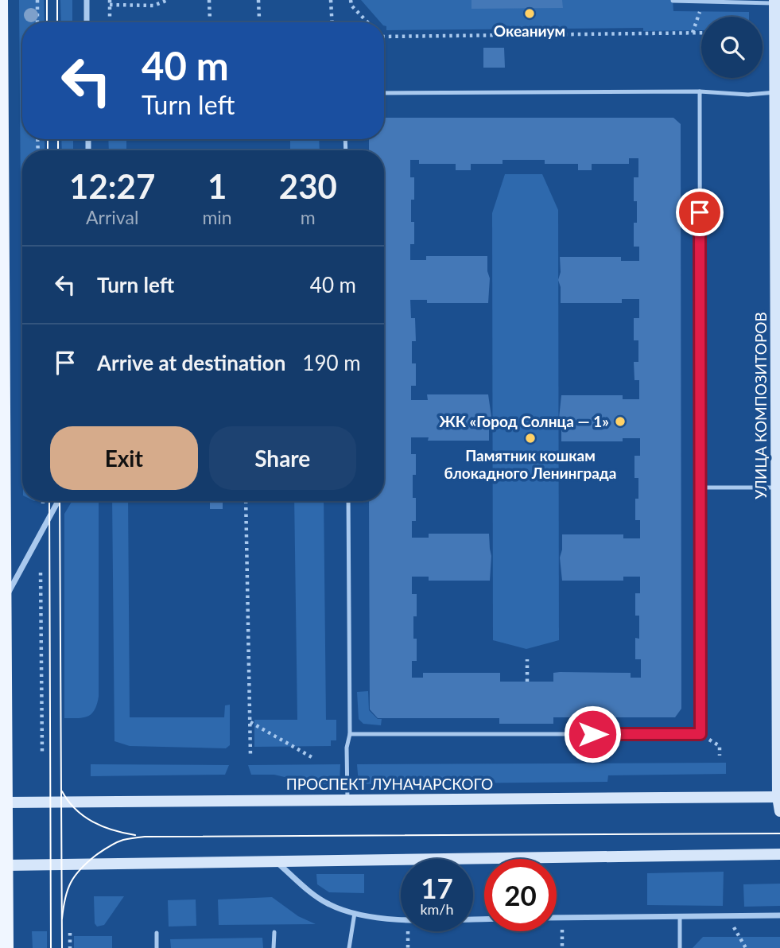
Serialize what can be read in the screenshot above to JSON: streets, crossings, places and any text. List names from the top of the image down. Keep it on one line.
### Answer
{"streets":{"main road":["УЛИЦА КОМПОЗИТОРОВ","ПРОСПЕКТ ЛУНАЧАРСКОГО"]},"crossings":[["УЛИЦА КОМПОЗИТОРОВ","ПРОСПЕКТ ЛУНАЧАРСКОГО"]],"places":["Океаниум","ЖК «Город Солнца — 1»","Памятник кошкам блокадного Ленинграда"],"page":{"turn":["40 m","Turn left"],"eta":["12:27","Arrival","1","min","230","m"],"list":[{"name":"Turn left","value":"40 m"},{"name":"Arrive at destination","value":"190 m"}],"buttons":["Exit","Share"],"speed":"17 km/h","limit":"20"}}
